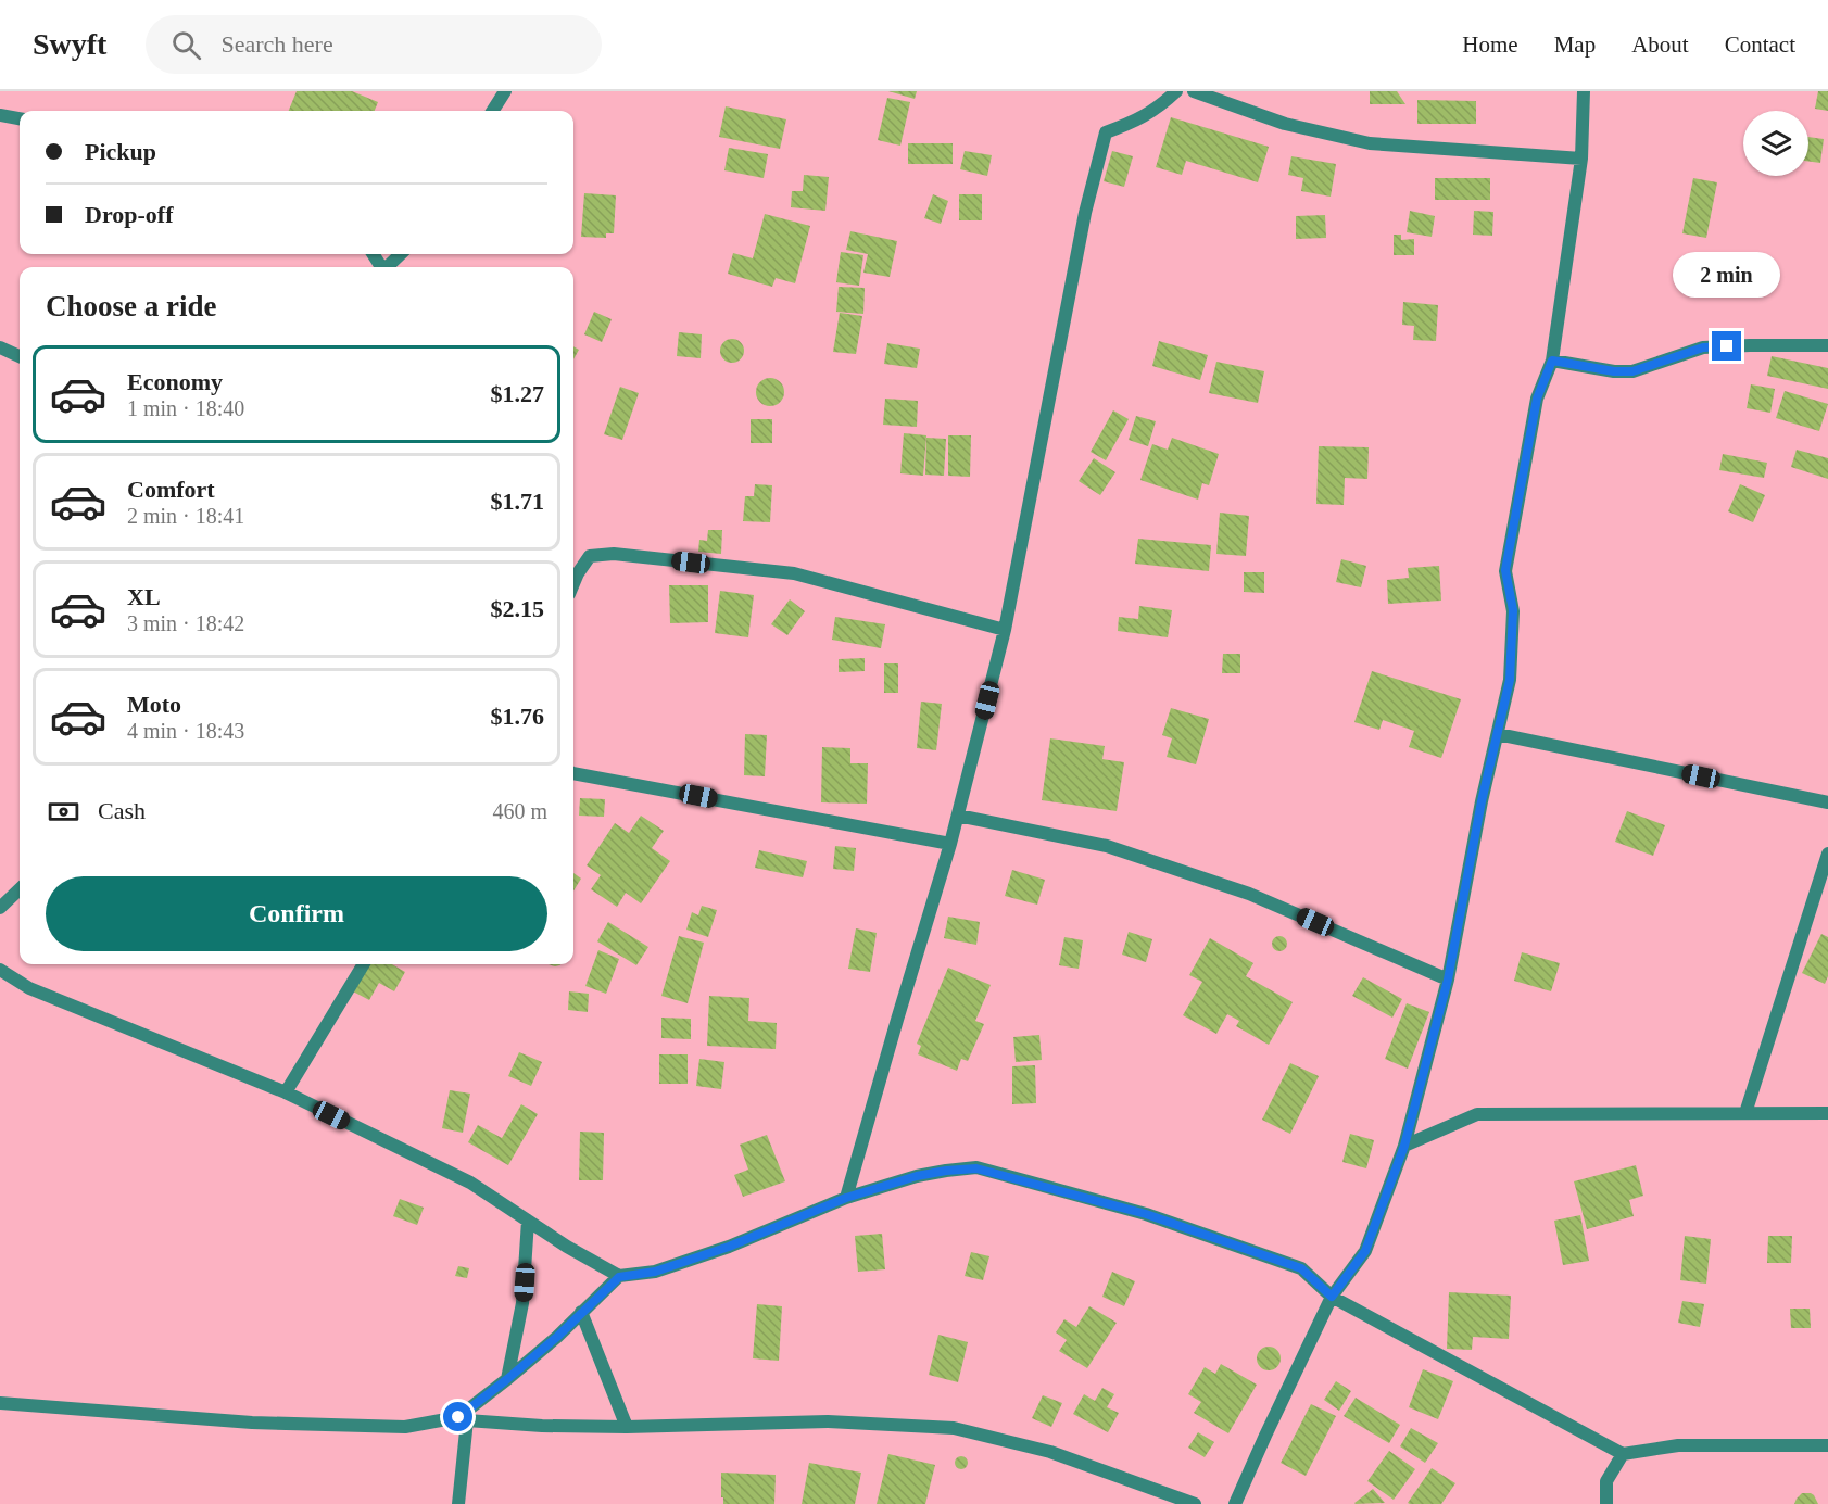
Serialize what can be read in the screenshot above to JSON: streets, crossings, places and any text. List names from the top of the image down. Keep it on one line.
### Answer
{"page":{"header":"Swyft","search":"Search here","nav":["Home","Map","About","Contact"],"banner":["Pickup","Drop-off"],"bubble":"2 min","heading":"Choose a ride","list":[{"name":"Economy","note":"1 min · 18:40","value":"$1.27"},{"name":"Comfort","note":"2 min · 18:41","value":"$1.71"},{"name":"XL","note":"3 min · 18:42","value":"$2.15"},{"name":"Moto","note":"4 min · 18:43","value":"$1.76"}],"pay":["Cash","460 m"],"buttons":"Confirm"}}
